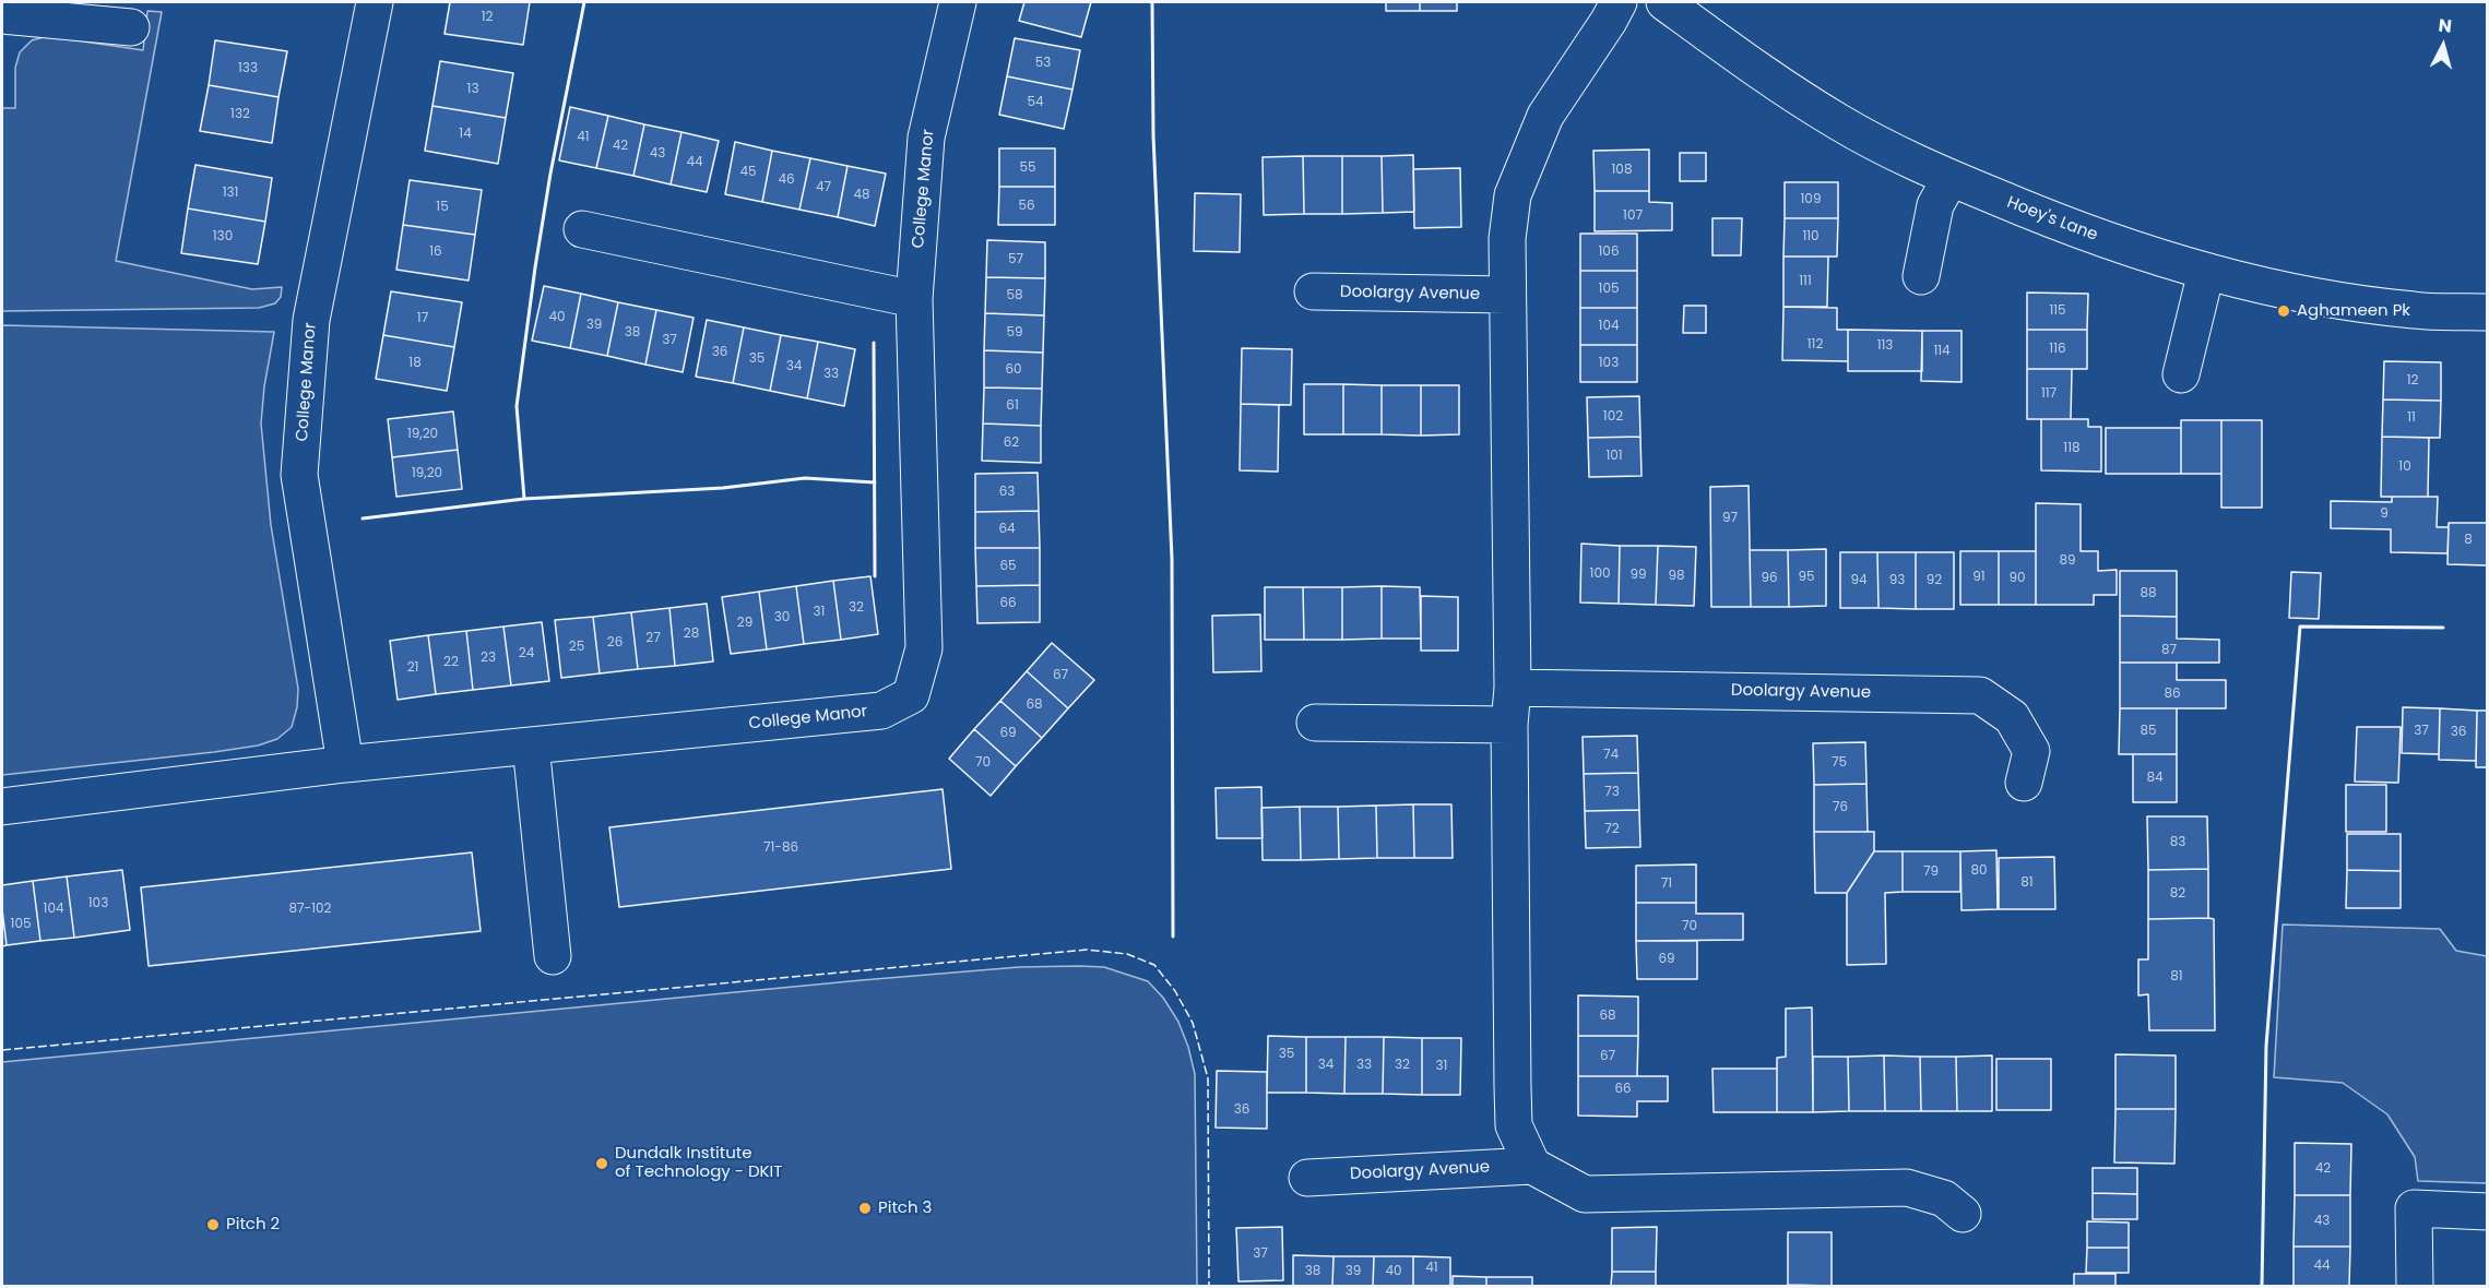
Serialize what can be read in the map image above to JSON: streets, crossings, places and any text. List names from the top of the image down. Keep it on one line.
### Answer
{"streets":{"street":["College Manor","Hoey's Lane","Doolargy Avenue"]},"places":["Aghameen Pk","Dundalk Institute of Technology - DKIT","Pitch 3","Pitch 2"],"house_numbers":["12","53","133","13","54","132","14","41","42","43","44","55","108","45","46","47","131","48","109","56","15","107","130","110","16","106","57","111","105","58","115","40","17","39","104","38","59","37","112","113","116","114","36","35","18","103","34","60","33","12","117","61","102","11","19,20","62","118","101","10","19,20","63","9","97","64","8","89","65","100","99","98","95","91","96","90","94","93","92","88","66","32","31","30","29","28","27","26","25","87","24","23","22","21","67","86","68","85","37","36","69","74","70","75","84","73","76","72","83","71-86","80","79","81","71","82","103","104","87-102","105","70","69","81","68","35","67","34","33","32","31","66","36","42","43","37","44","41","38","39","40"],"north":"top"}
